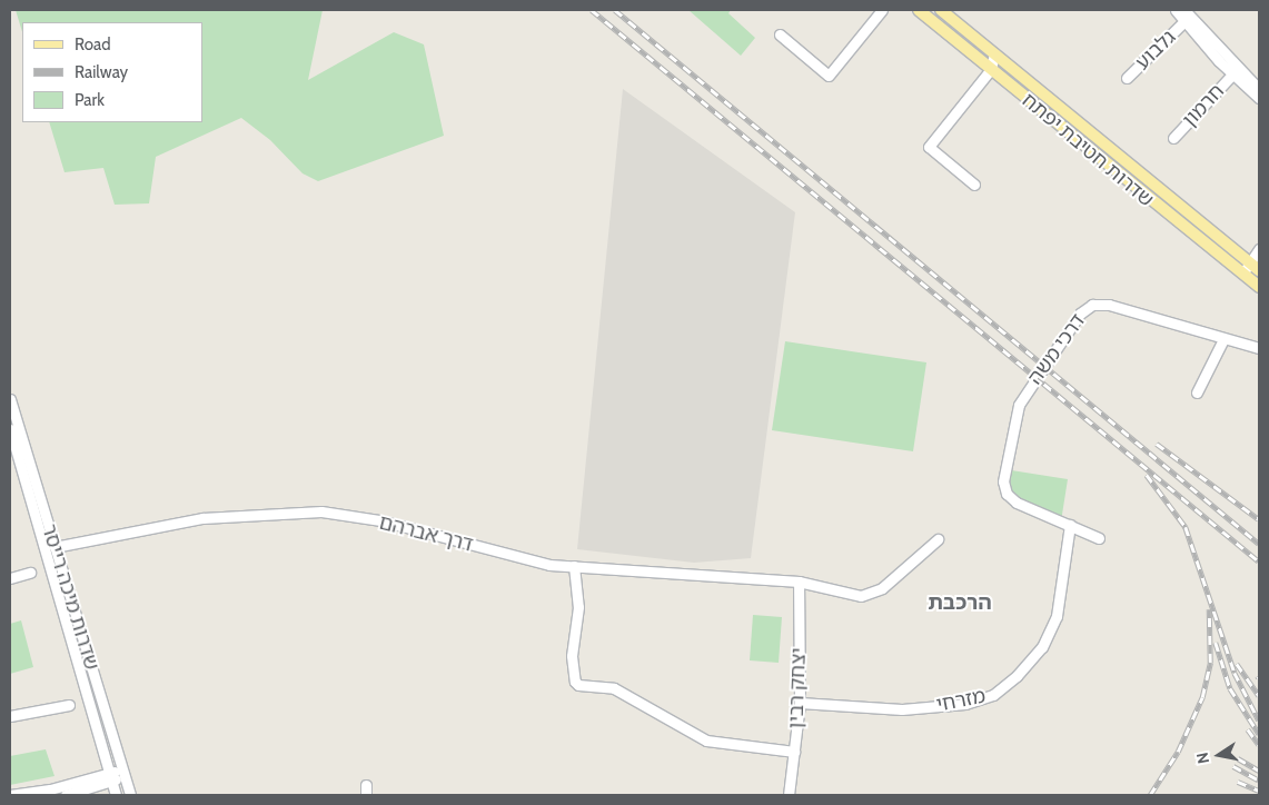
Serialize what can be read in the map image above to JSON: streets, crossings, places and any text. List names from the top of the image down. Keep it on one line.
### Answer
{"streets":{"main road":["שדרות חטיבת יפתח"],"street":["גלבוע","חרמון","דרכי משה","דרך אברהם","שדרות מיכה רייסר","יצחק רבין","מזרחי"]},"crossings":[["דרכי משה","מזרחי"],["דרך אברהם","שדרות מיכה רייסר"],["דרך אברהם","יצחק רבין"],["יצחק רבין","מזרחי"]],"districts":["הרכבת"],"legend":["Road","Railway","Park"],"north":"left"}
